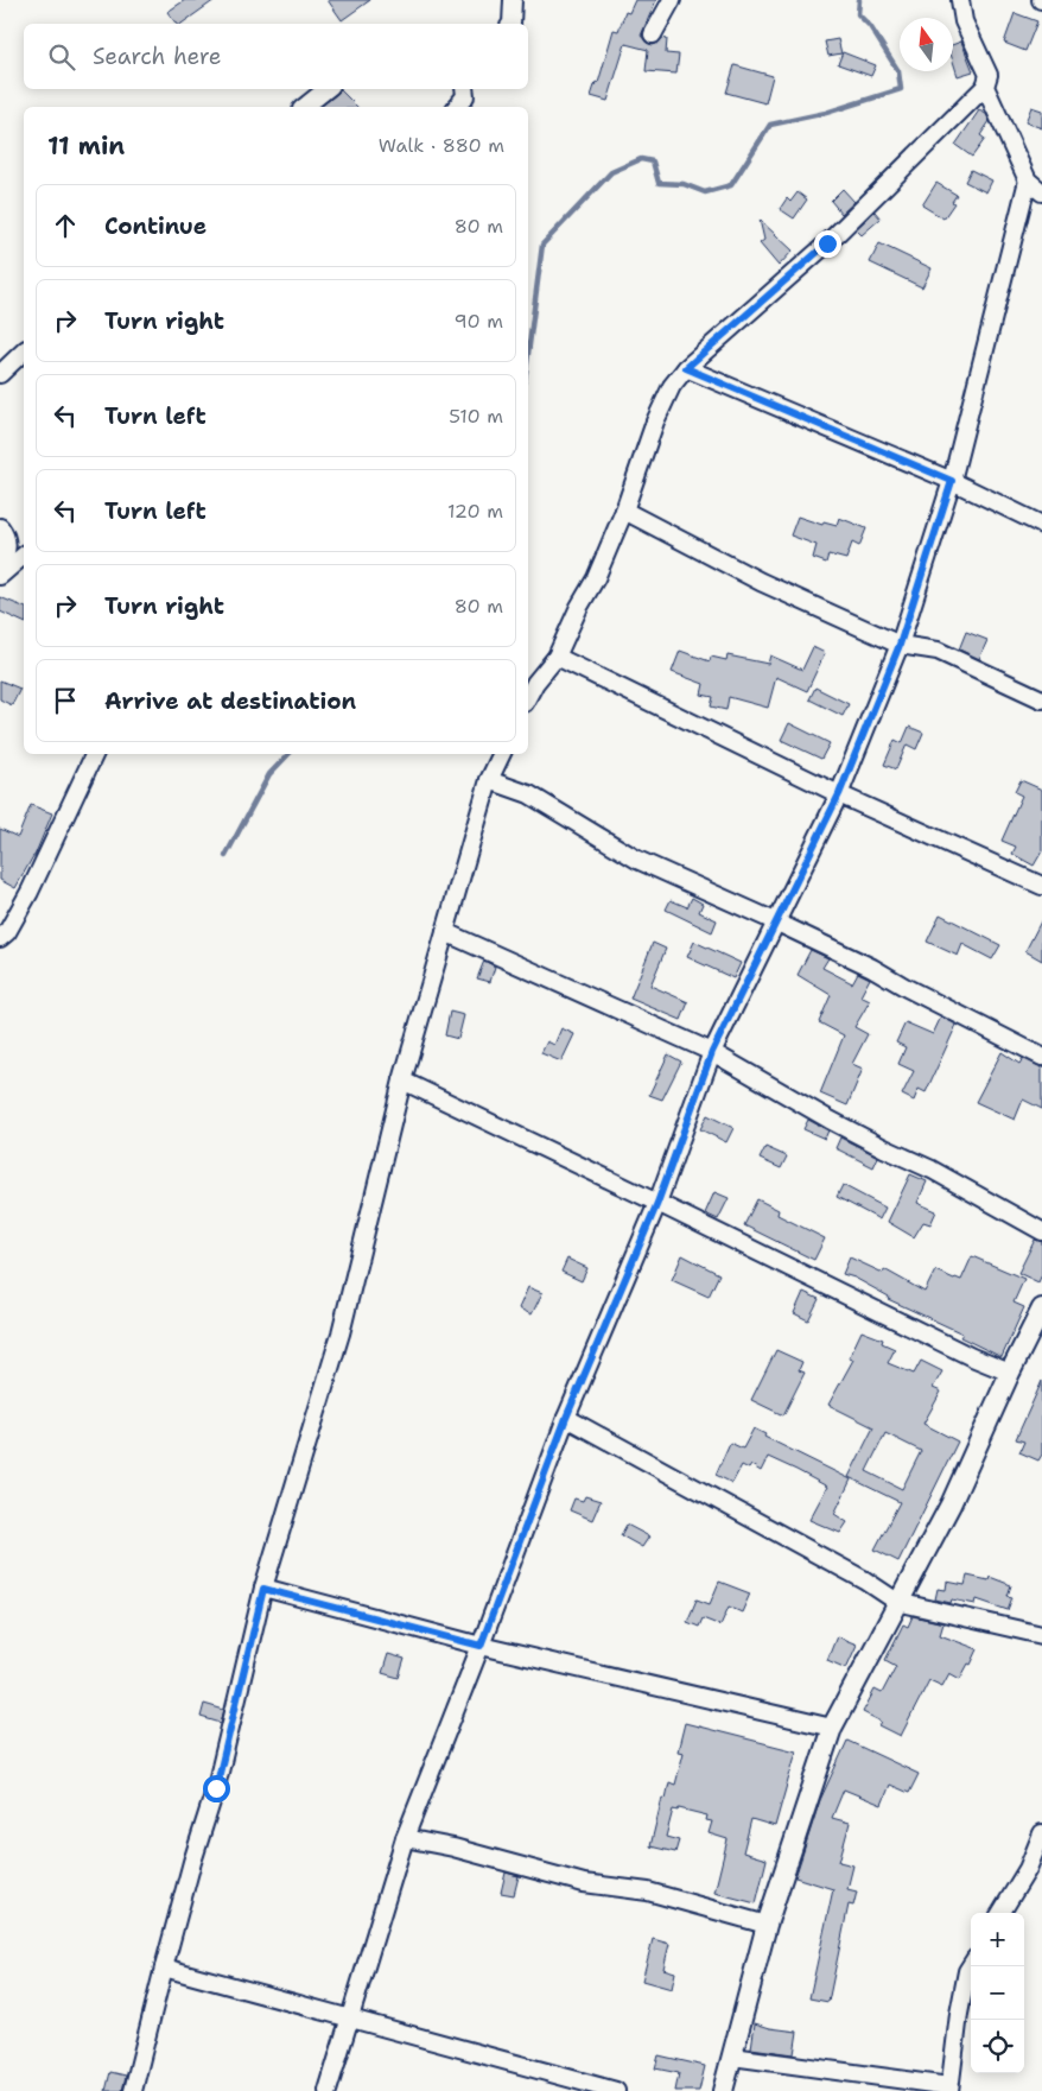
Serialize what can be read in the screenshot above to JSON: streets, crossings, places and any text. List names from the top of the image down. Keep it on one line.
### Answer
{"north":"top","page":{"search":"Search here","heading":["11 min","Walk · 880 m"],"list":[["Continue","80 m"],["Turn right","90 m"],["Turn left","510 m"],["Turn left","120 m"],["Turn right","80 m"],"Arrive at destination"],"map_buttons":["+","−"]}}
